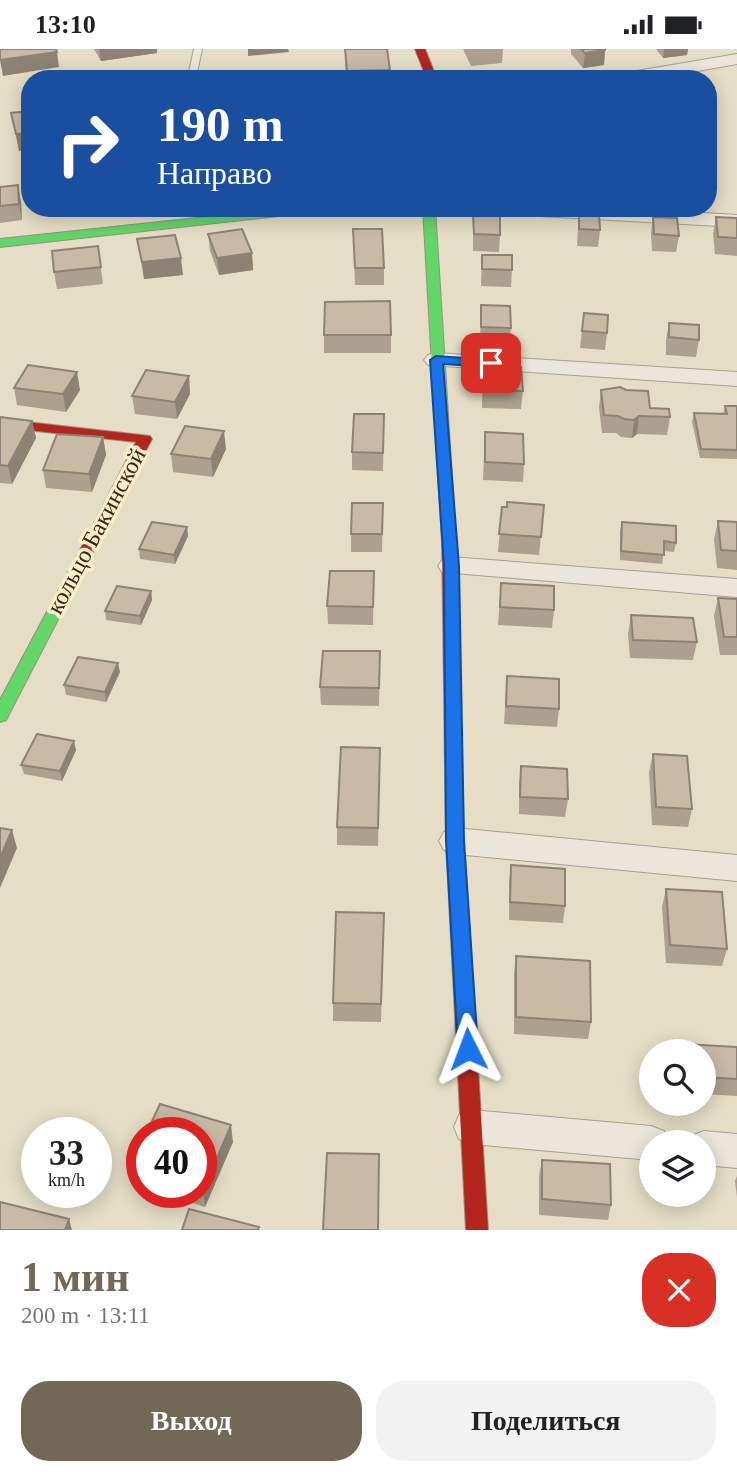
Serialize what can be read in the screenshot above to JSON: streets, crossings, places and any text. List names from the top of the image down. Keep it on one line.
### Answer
{"streets":{"street":["кольцо Бакинской"]},"page":{"status":"13:10","turn":["190 m","Направо"],"speed":"33 km/h","limit":"40","heading":["1 мин","200 m · 13:11"],"buttons":["Выход","Поделиться"]}}
